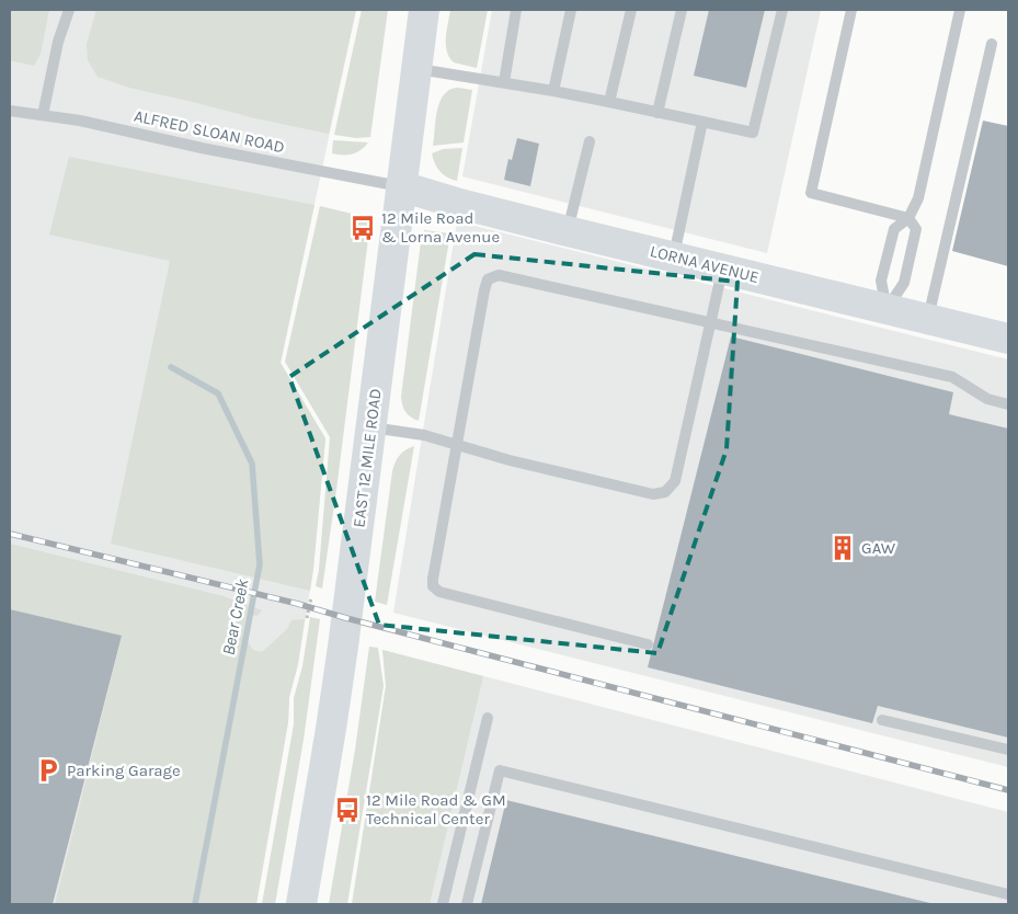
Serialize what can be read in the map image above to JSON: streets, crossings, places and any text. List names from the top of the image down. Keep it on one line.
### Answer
{"streets":{"main road":["LORNA AVENUE","EAST 12 MILE ROAD"],"lane":["ALFRED SLOAN ROAD"]},"crossings":[["ALFRED SLOAN ROAD","LORNA AVENUE"],["ALFRED SLOAN ROAD","EAST 12 MILE ROAD"],["LORNA AVENUE","EAST 12 MILE ROAD"]],"water":["Bear Creek"],"places":{"bus stop":["12 Mile Road & Lorna Avenue","12 Mile Road & GM Technical Center"],"building":["GAW"],"parking":["Parking Garage"]}}
